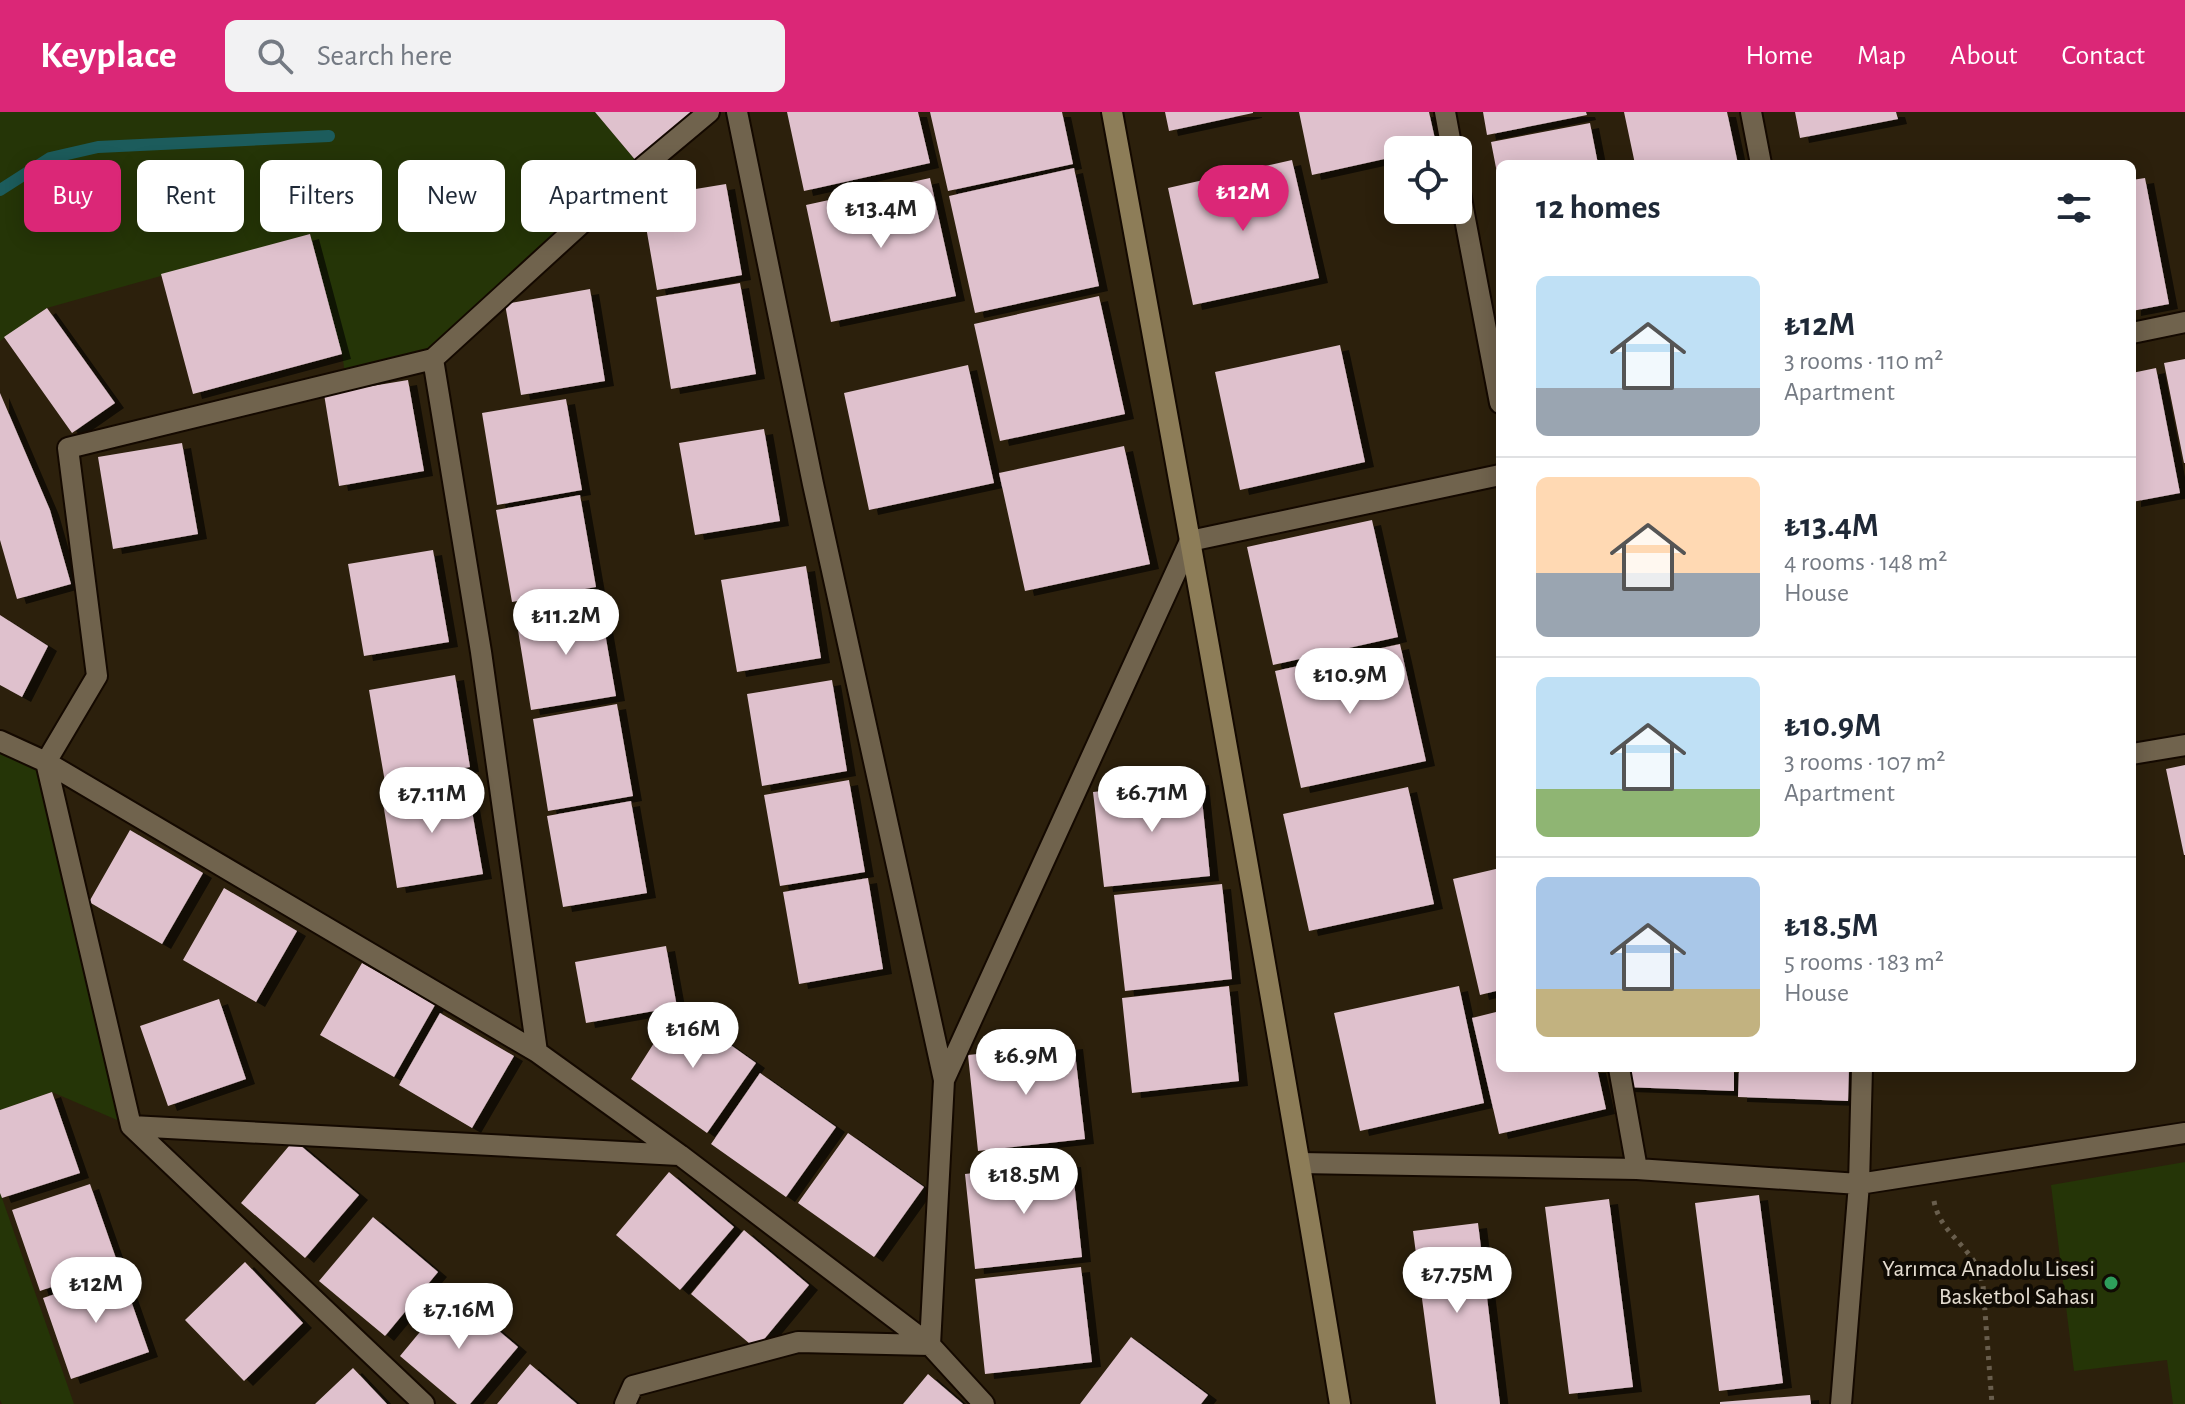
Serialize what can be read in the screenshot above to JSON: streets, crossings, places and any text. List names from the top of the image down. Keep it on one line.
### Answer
{"places":["Yarımca Anadolu Lisesi Basketbol Sahası"],"page":{"header":"Keyplace","search":"Search here","nav":["Home","Map","About","Contact"],"chip":["Buy","Rent","Filters","New","Apartment"],"heading":"12 homes","price":["₺12M","₺13.4M","₺11.2M","₺10.9M","₺6.71M","₺7.11M","₺16M","₺6.9M","₺18.5M","₺7.75M","₺12M","₺7.16M"],"list":[{"name":"₺12M","note":"3 rooms · 110 m² · Apartment"},{"name":"₺13.4M","note":"4 rooms · 148 m² · House"},{"name":"₺10.9M","note":"3 rooms · 107 m² · Apartment"},{"name":"₺18.5M","note":"5 rooms · 183 m² · House"}]}}
